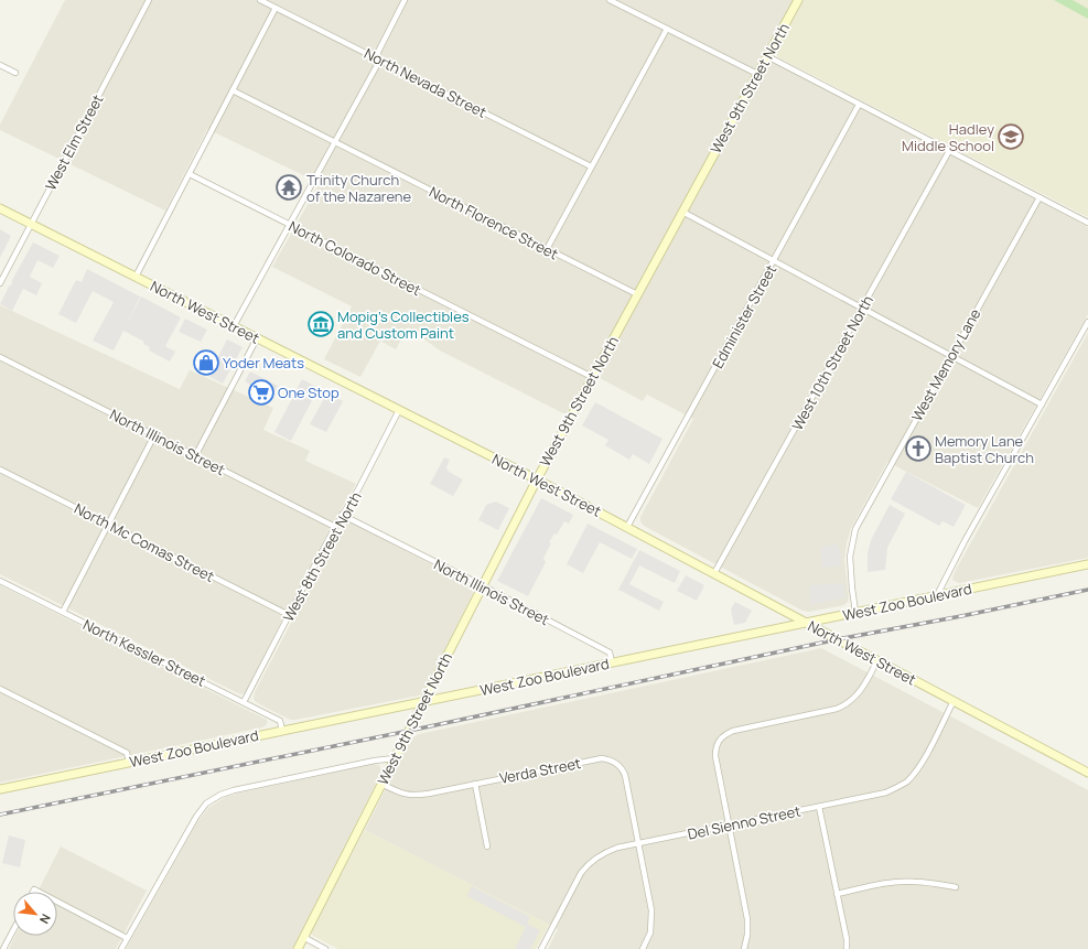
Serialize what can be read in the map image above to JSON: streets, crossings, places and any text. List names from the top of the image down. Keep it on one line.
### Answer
{"streets":{"main road":["West 9th Street North","North West Street","West Zoo Boulevard"],"street":["North Nevada Street","West Elm Street","North Florence Street","North Colorado Street","Edminister Street","West 10th Street North","West Memory Lane","North Illinois Street","North Mc Comas Street","West 8th Street North","North Kessler Street","Verda Street","Del Sienno Street"]},"crossings":[["West 9th Street North","North Florence Street"],["West 9th Street North","North Colorado Street"],["West 9th Street North","North West Street"],["West 9th Street North","North Illinois Street"],["West 9th Street North","West Zoo Boulevard"],["West 9th Street North","Verda Street"],["West Elm Street","North West Street"],["North West Street","Edminister Street"],["North West Street","West 10th Street North"],["North West Street","West 8th Street North"],["North West Street","West Zoo Boulevard"],["North West Street","Del Sienno Street"],["West Memory Lane","West Zoo Boulevard"],["North Illinois Street","West 8th Street North"],["North Illinois Street","West Zoo Boulevard"],["North Mc Comas Street","West 8th Street North"],["West 8th Street North","North Kessler Street"],["West Zoo Boulevard","North Kessler Street"],["Verda Street","Del Sienno Street"]],"places":{"school or university":["Hadley Middle School"],"temple":["Trinity Church of the Nazarene"],"museum":["Mopig's Collectibles and Custom Paint"],"shop":["Yoder Meats"],"supermarket":["One Stop"],"church":["Memory Lane Baptist Church"]},"north":"bottom right"}
